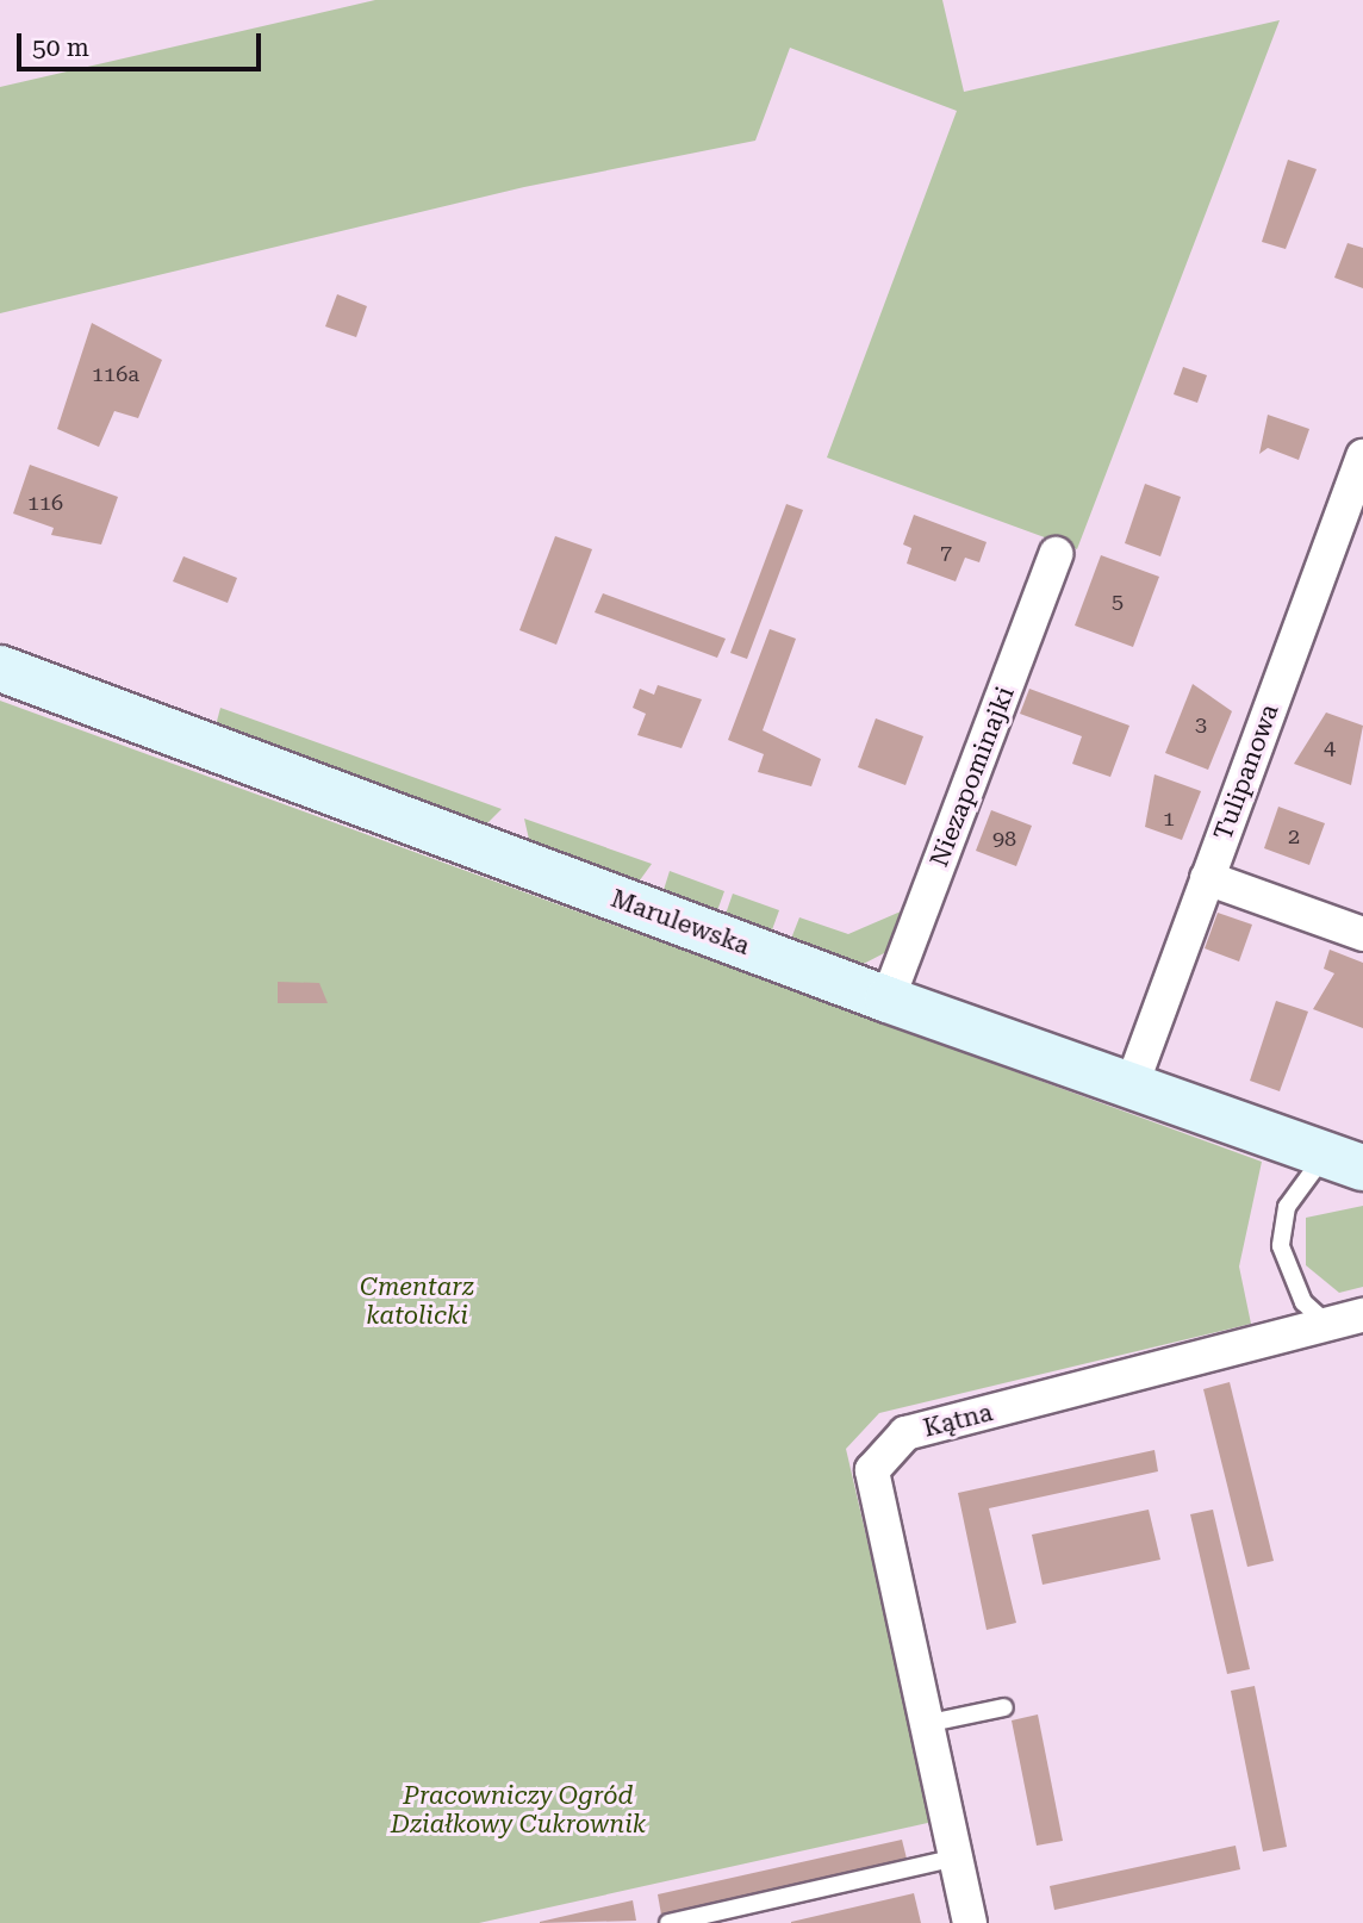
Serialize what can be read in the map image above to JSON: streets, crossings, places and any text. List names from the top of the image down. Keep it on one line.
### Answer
{"streets":{"street":["Tulipanowa","Niezapominajki","Marulewska","Kątna"]},"crossings":[["Tulipanowa","Marulewska"],["Niezapominajki","Marulewska"]],"parks":["Cmentarz katolicki","Pracowniczy Ogród Działkowy Cukrownik"],"house_numbers":["116a","116","7","5","3","4","1","2","98"],"scale_bar":"50 m"}
